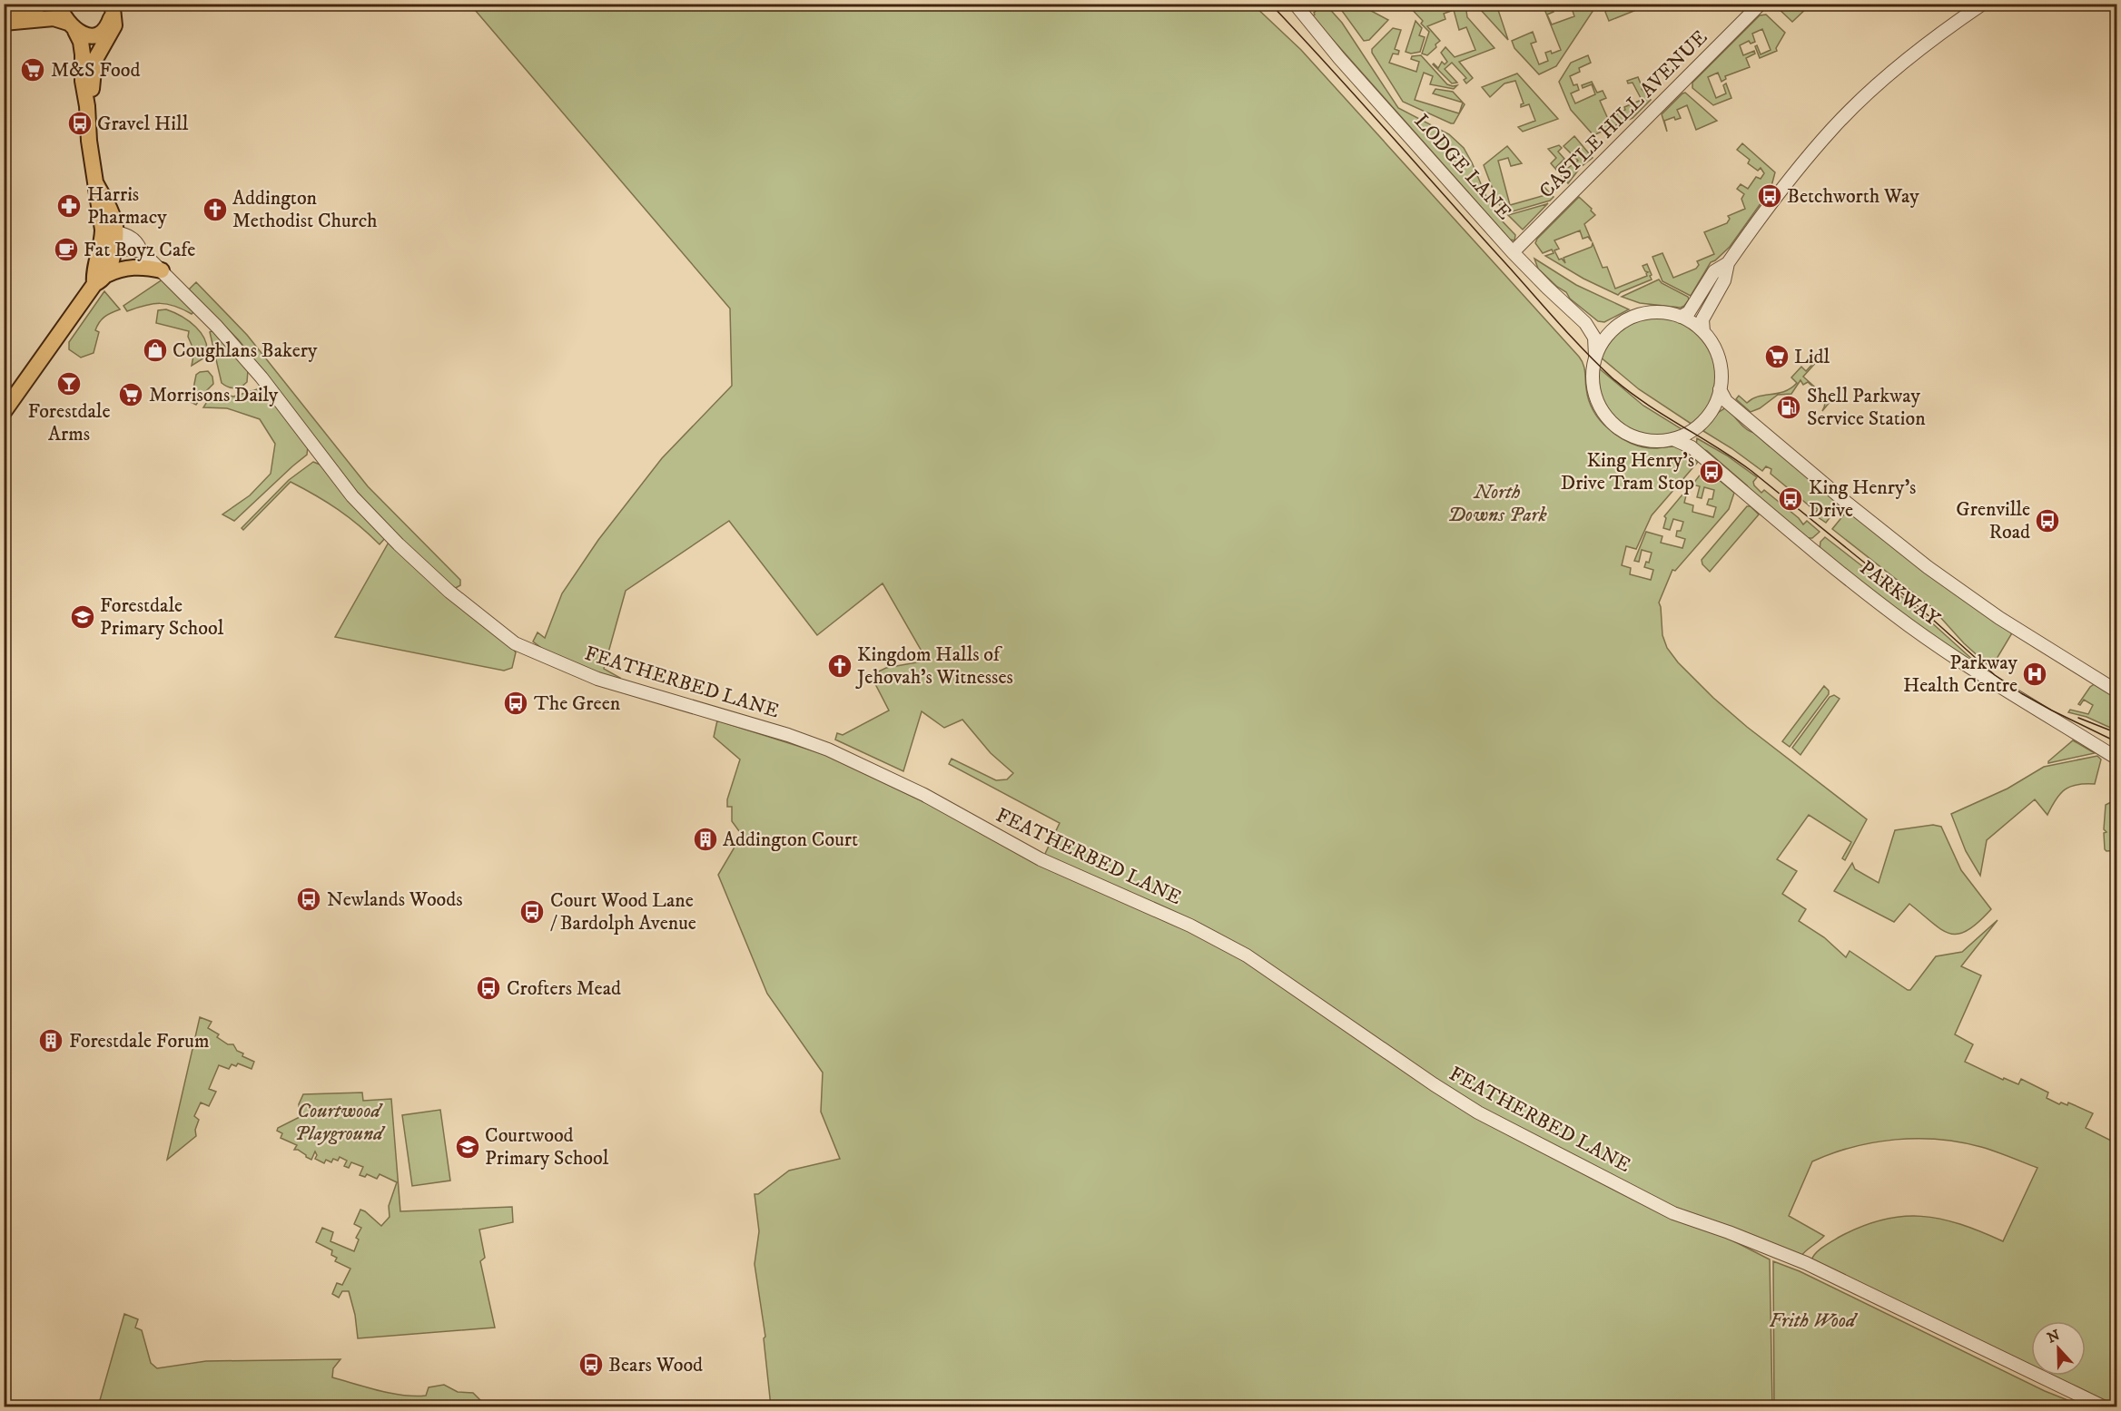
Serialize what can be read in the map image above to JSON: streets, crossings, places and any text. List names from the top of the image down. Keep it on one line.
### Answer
{"streets":{"street":["CASTLE HILL AVENUE","LODGE LANE","PARKWAY","FEATHERBED LANE"]},"crossings":[["CASTLE HILL AVENUE","LODGE LANE"],["LODGE LANE","PARKWAY"]],"parks":["North Downs Park","Courtwood Playground","Frith Wood"],"places":{"supermarket":["M&S Food","Lidl","Morrisons Daily"],"bus stop":["Gravel Hill","Betchworth Way","King Henry's Drive Tram Stop","King Henry's Drive","Grenville Road","The Green","Newlands Woods","Court Wood Lane / Bardolph Avenue","Crofters Mead","Bears Wood"],"pharmacy":["Harris Pharmacy"],"church":["Addington Methodist Church","Kingdom Halls of Jehovah's Witnesses"],"cafe":["Fat Boyz Cafe"],"shop":["Coughlans Bakery"],"bar":["Forestdale Arms"],"fuel station":["Shell Parkway Service Station"],"school or university":["Forestdale Primary School","Courtwood Primary School"],"hospital":["Parkway Health Centre"],"building":["Addington Court","Forestdale Forum"]},"north":"top"}
